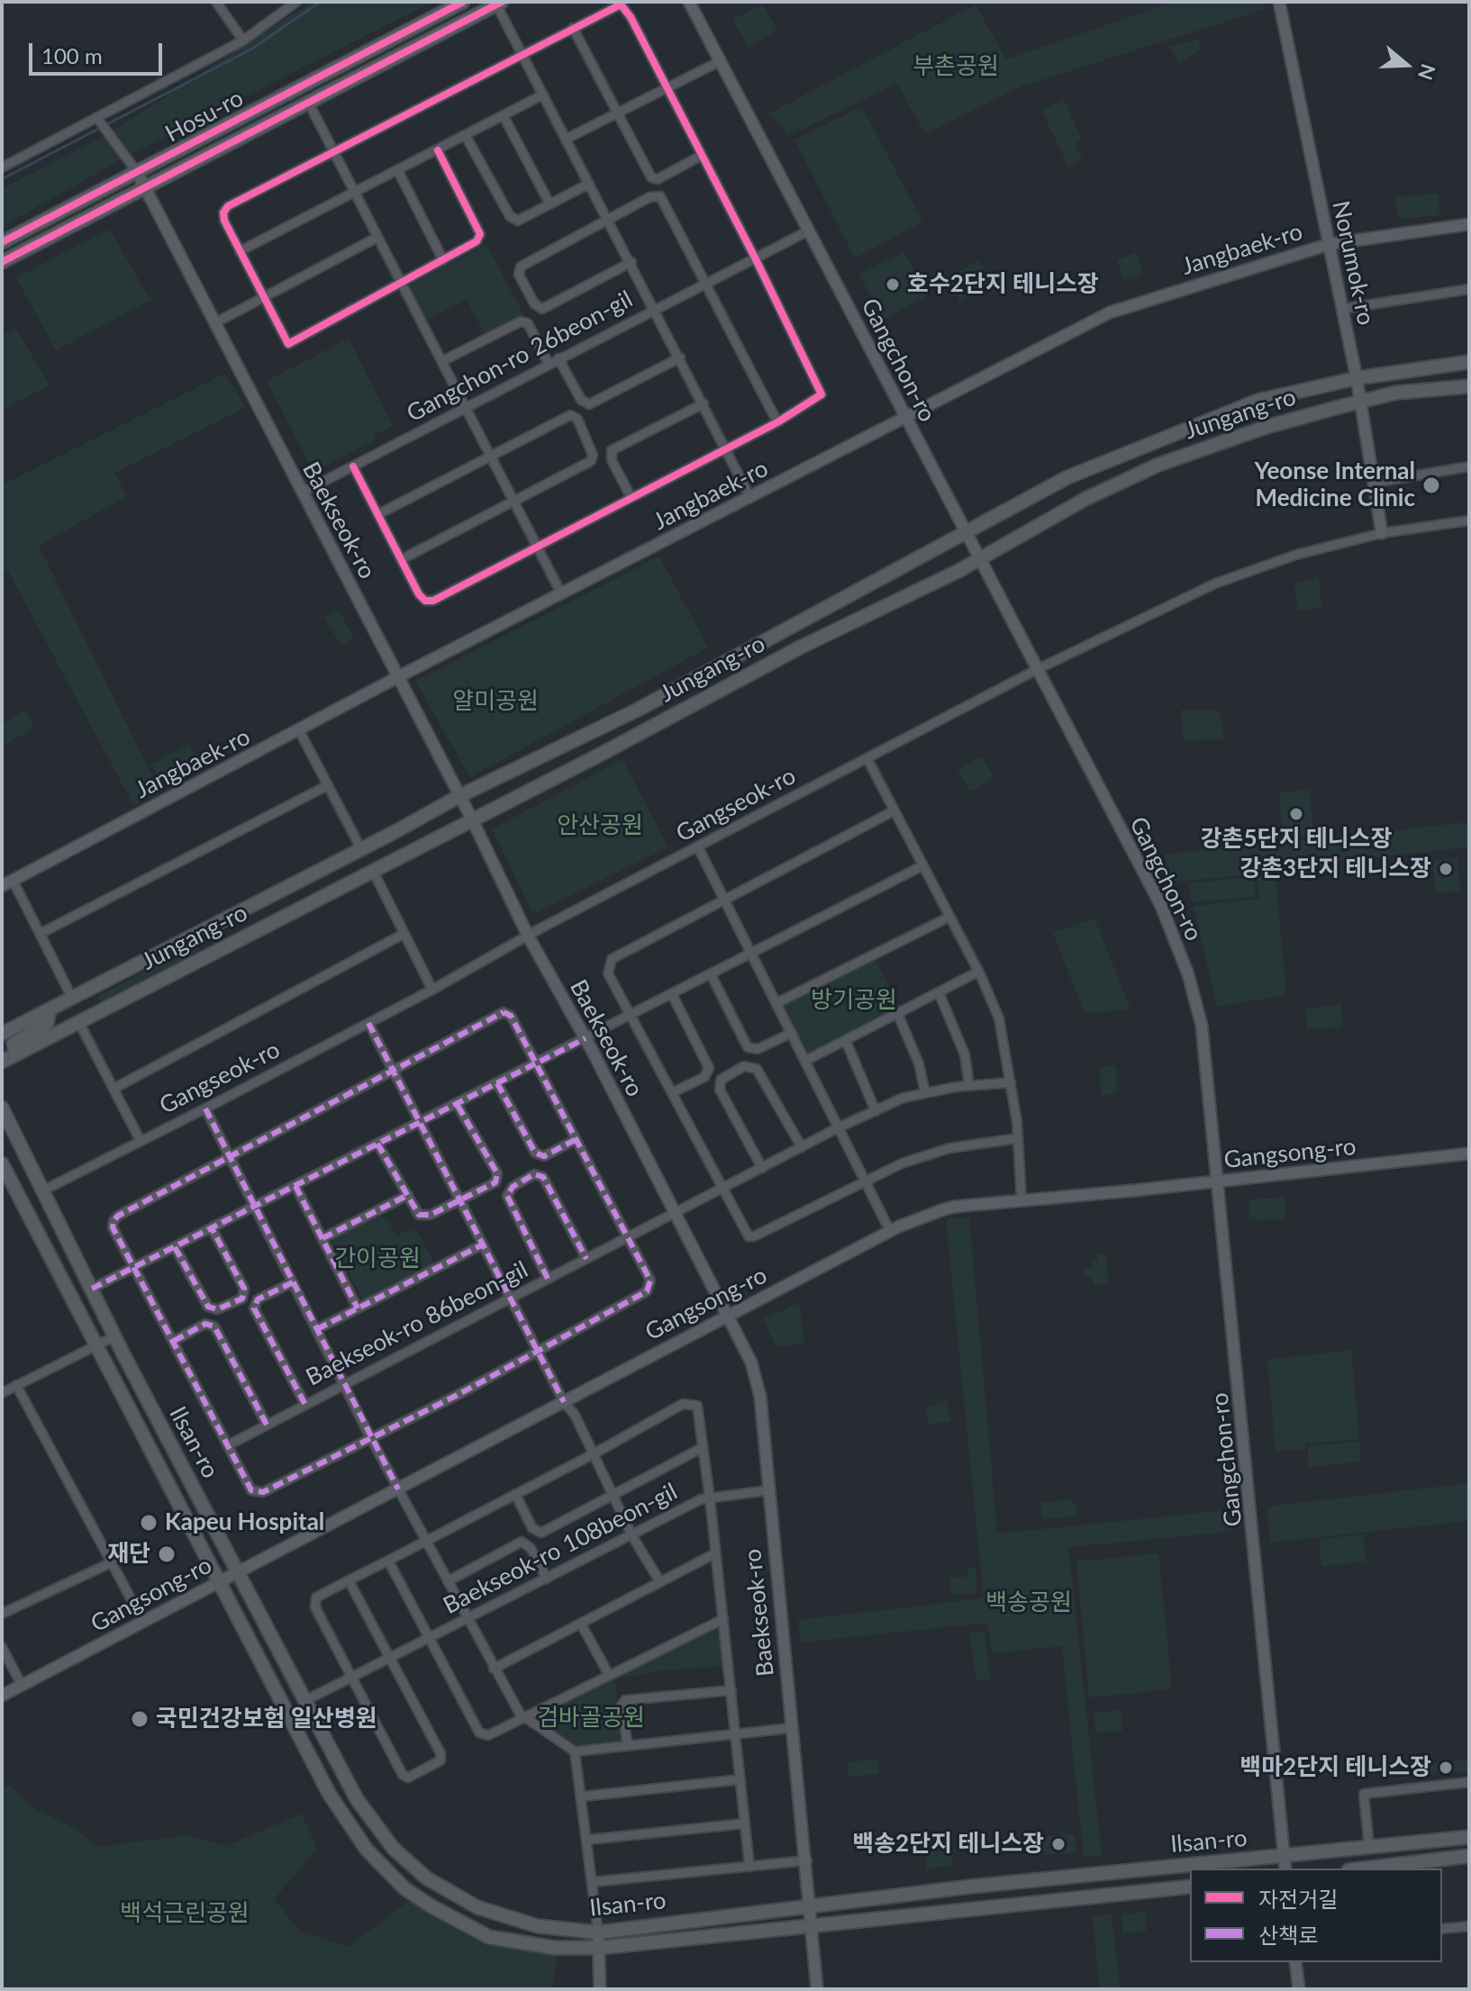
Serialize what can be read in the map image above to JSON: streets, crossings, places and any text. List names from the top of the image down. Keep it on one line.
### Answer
{"streets":{"main road":["Hosu-ro","Jangbaek-ro","Norumok-ro","Gangchon-ro","Jungang-ro","Baekseok-ro","Gangsong-ro","Ilsan-ro"],"street":["Gangchon-ro 26beon-gil","Gangseok-ro","Baekseok-ro 86beon-gil","Baekseok-ro 108beon-gil"]},"crossings":[["Hosu-ro","Baekseok-ro"],["Jangbaek-ro","Norumok-ro"],["Jangbaek-ro","Gangchon-ro"],["Jangbaek-ro","Baekseok-ro"],["Norumok-ro","Jungang-ro"],["Norumok-ro","Gangseok-ro"],["Gangchon-ro 26beon-gil","Gangchon-ro"],["Gangchon-ro 26beon-gil","Baekseok-ro"],["Gangchon-ro","Jungang-ro"],["Gangchon-ro","Gangseok-ro"],["Gangchon-ro","Gangsong-ro"],["Gangchon-ro","Ilsan-ro"],["Jungang-ro","Baekseok-ro"],["Baekseok-ro","Gangseok-ro"],["Baekseok-ro","Gangsong-ro"],["Baekseok-ro","Baekseok-ro 86beon-gil"],["Baekseok-ro","Ilsan-ro"],["Baekseok-ro","Baekseok-ro 108beon-gil"],["Gangseok-ro","Ilsan-ro"],["Gangsong-ro","Ilsan-ro"],["Ilsan-ro","Baekseok-ro 108beon-gil"]],"parks":["부촌공원","얄미공원","안산공원","방기공원","간이공원","백송공원","검바골공원","백석근린공원"],"places":["호수2단지 테니스장","Yeonse Internal Medicine Clinic","강촌5단지 테니스장","강촌3단지 테니스장","Kapeu Hospital","재단","국민건강보험 일산병원","백마2단지 테니스장","백송2단지 테니스장"],"legend":["자전거길","산책로"],"scale_bar":"100 m","north":"right"}
